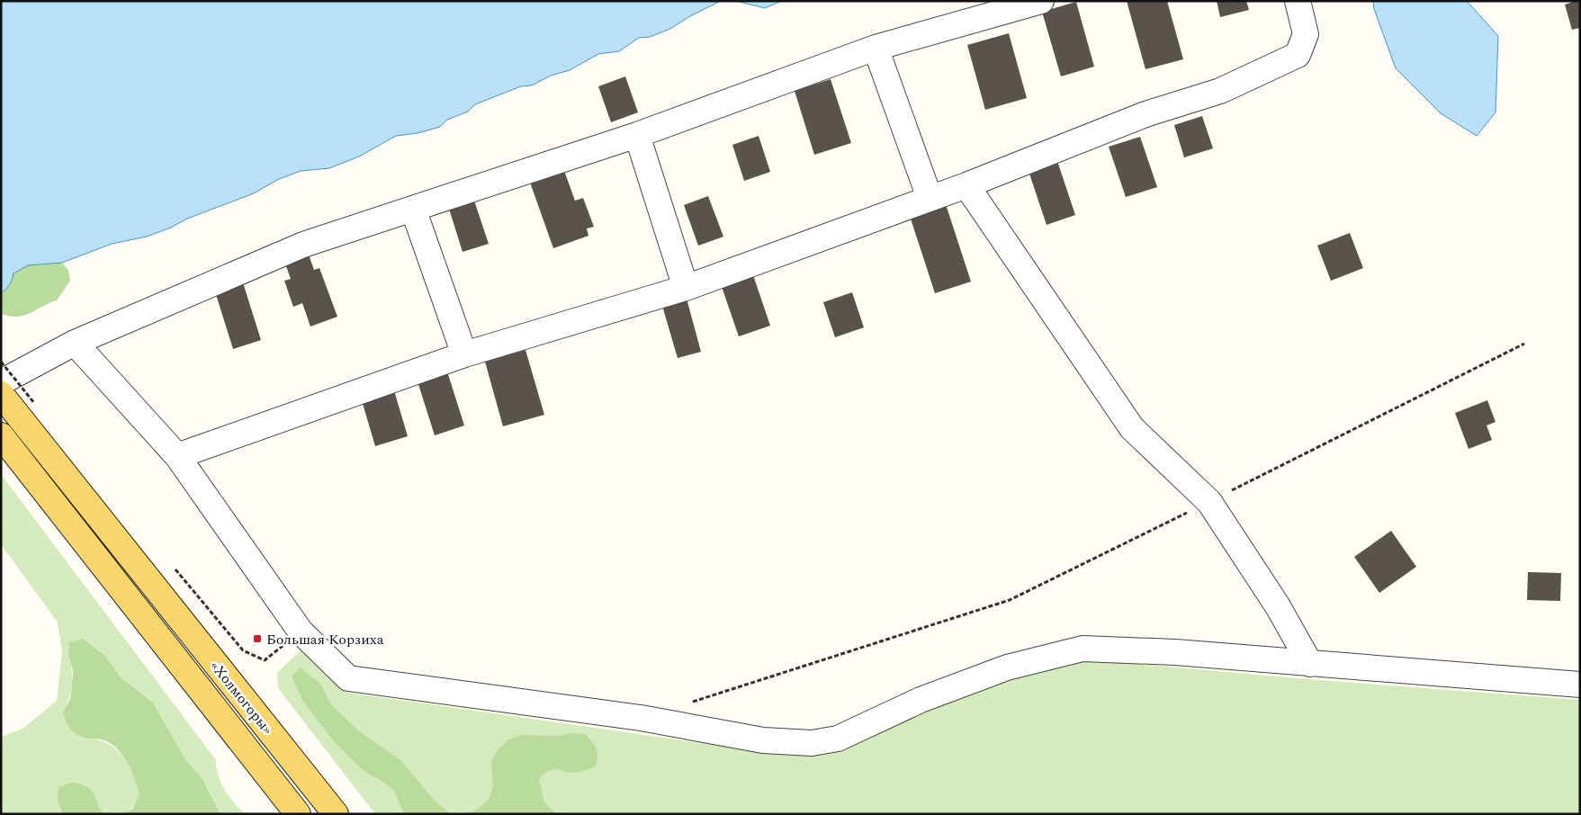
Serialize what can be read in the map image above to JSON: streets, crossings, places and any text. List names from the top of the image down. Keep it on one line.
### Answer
{"streets":{"main road":["«Холмогоры»"]},"places":{"transit":["Большая Корзиха"]}}
